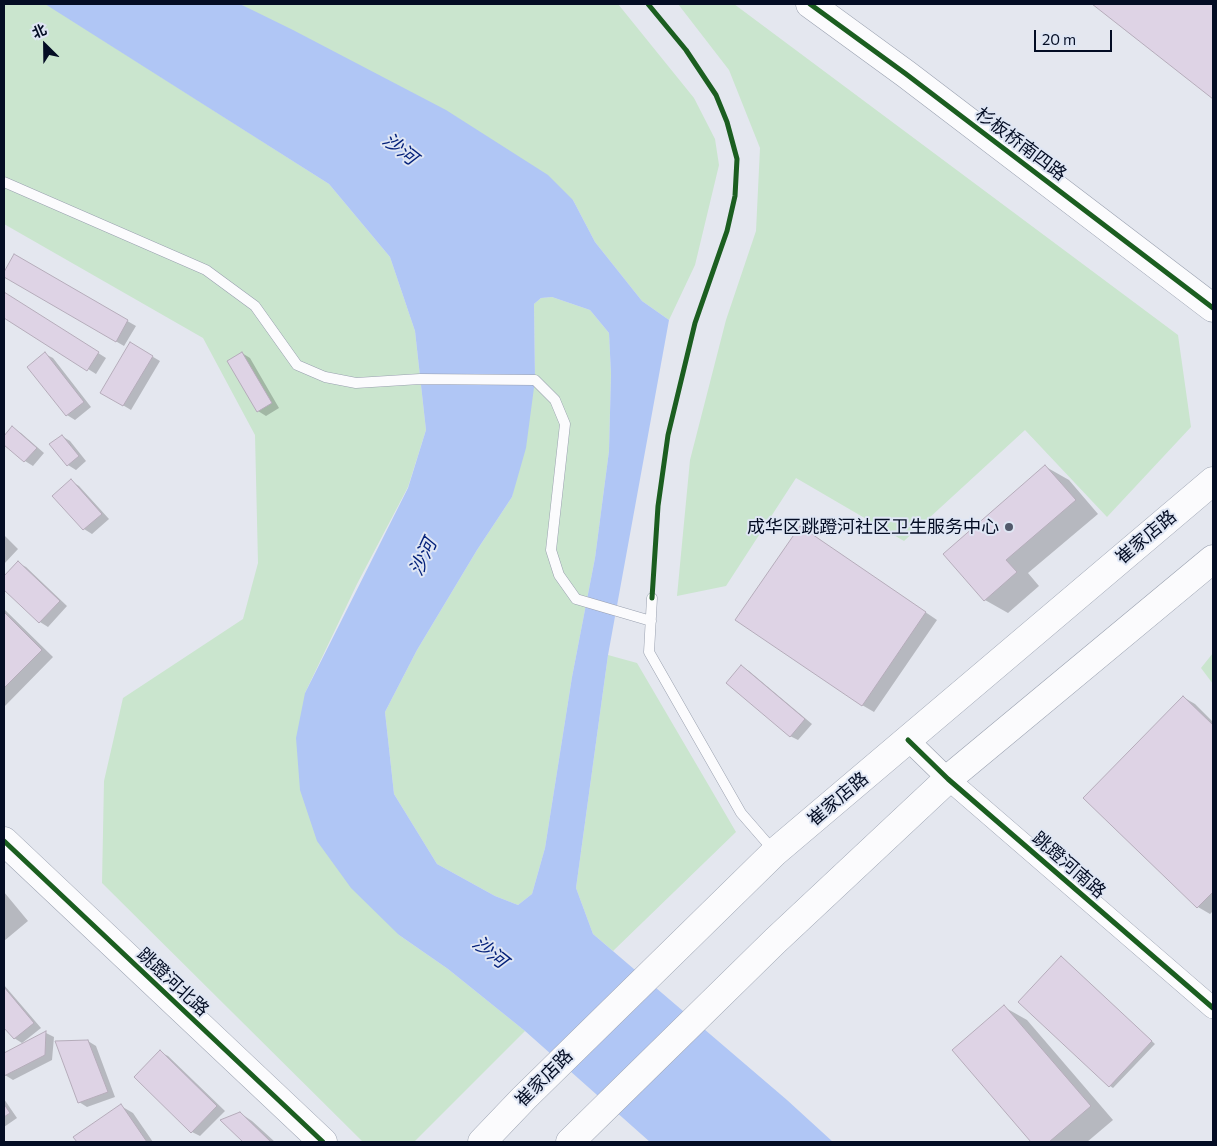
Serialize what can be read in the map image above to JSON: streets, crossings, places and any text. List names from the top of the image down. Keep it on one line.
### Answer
{"streets":{"main road":["杉板桥南四路","崔家店路","跳蹬河北路"],"street":["跳蹬河南路"]},"crossings":[["崔家店路","跳蹬河南路"]],"water":["沙河"],"places":["成华区跳蹬河社区卫生服务中心"],"scale_bar":"20 m","north":"top left"}
